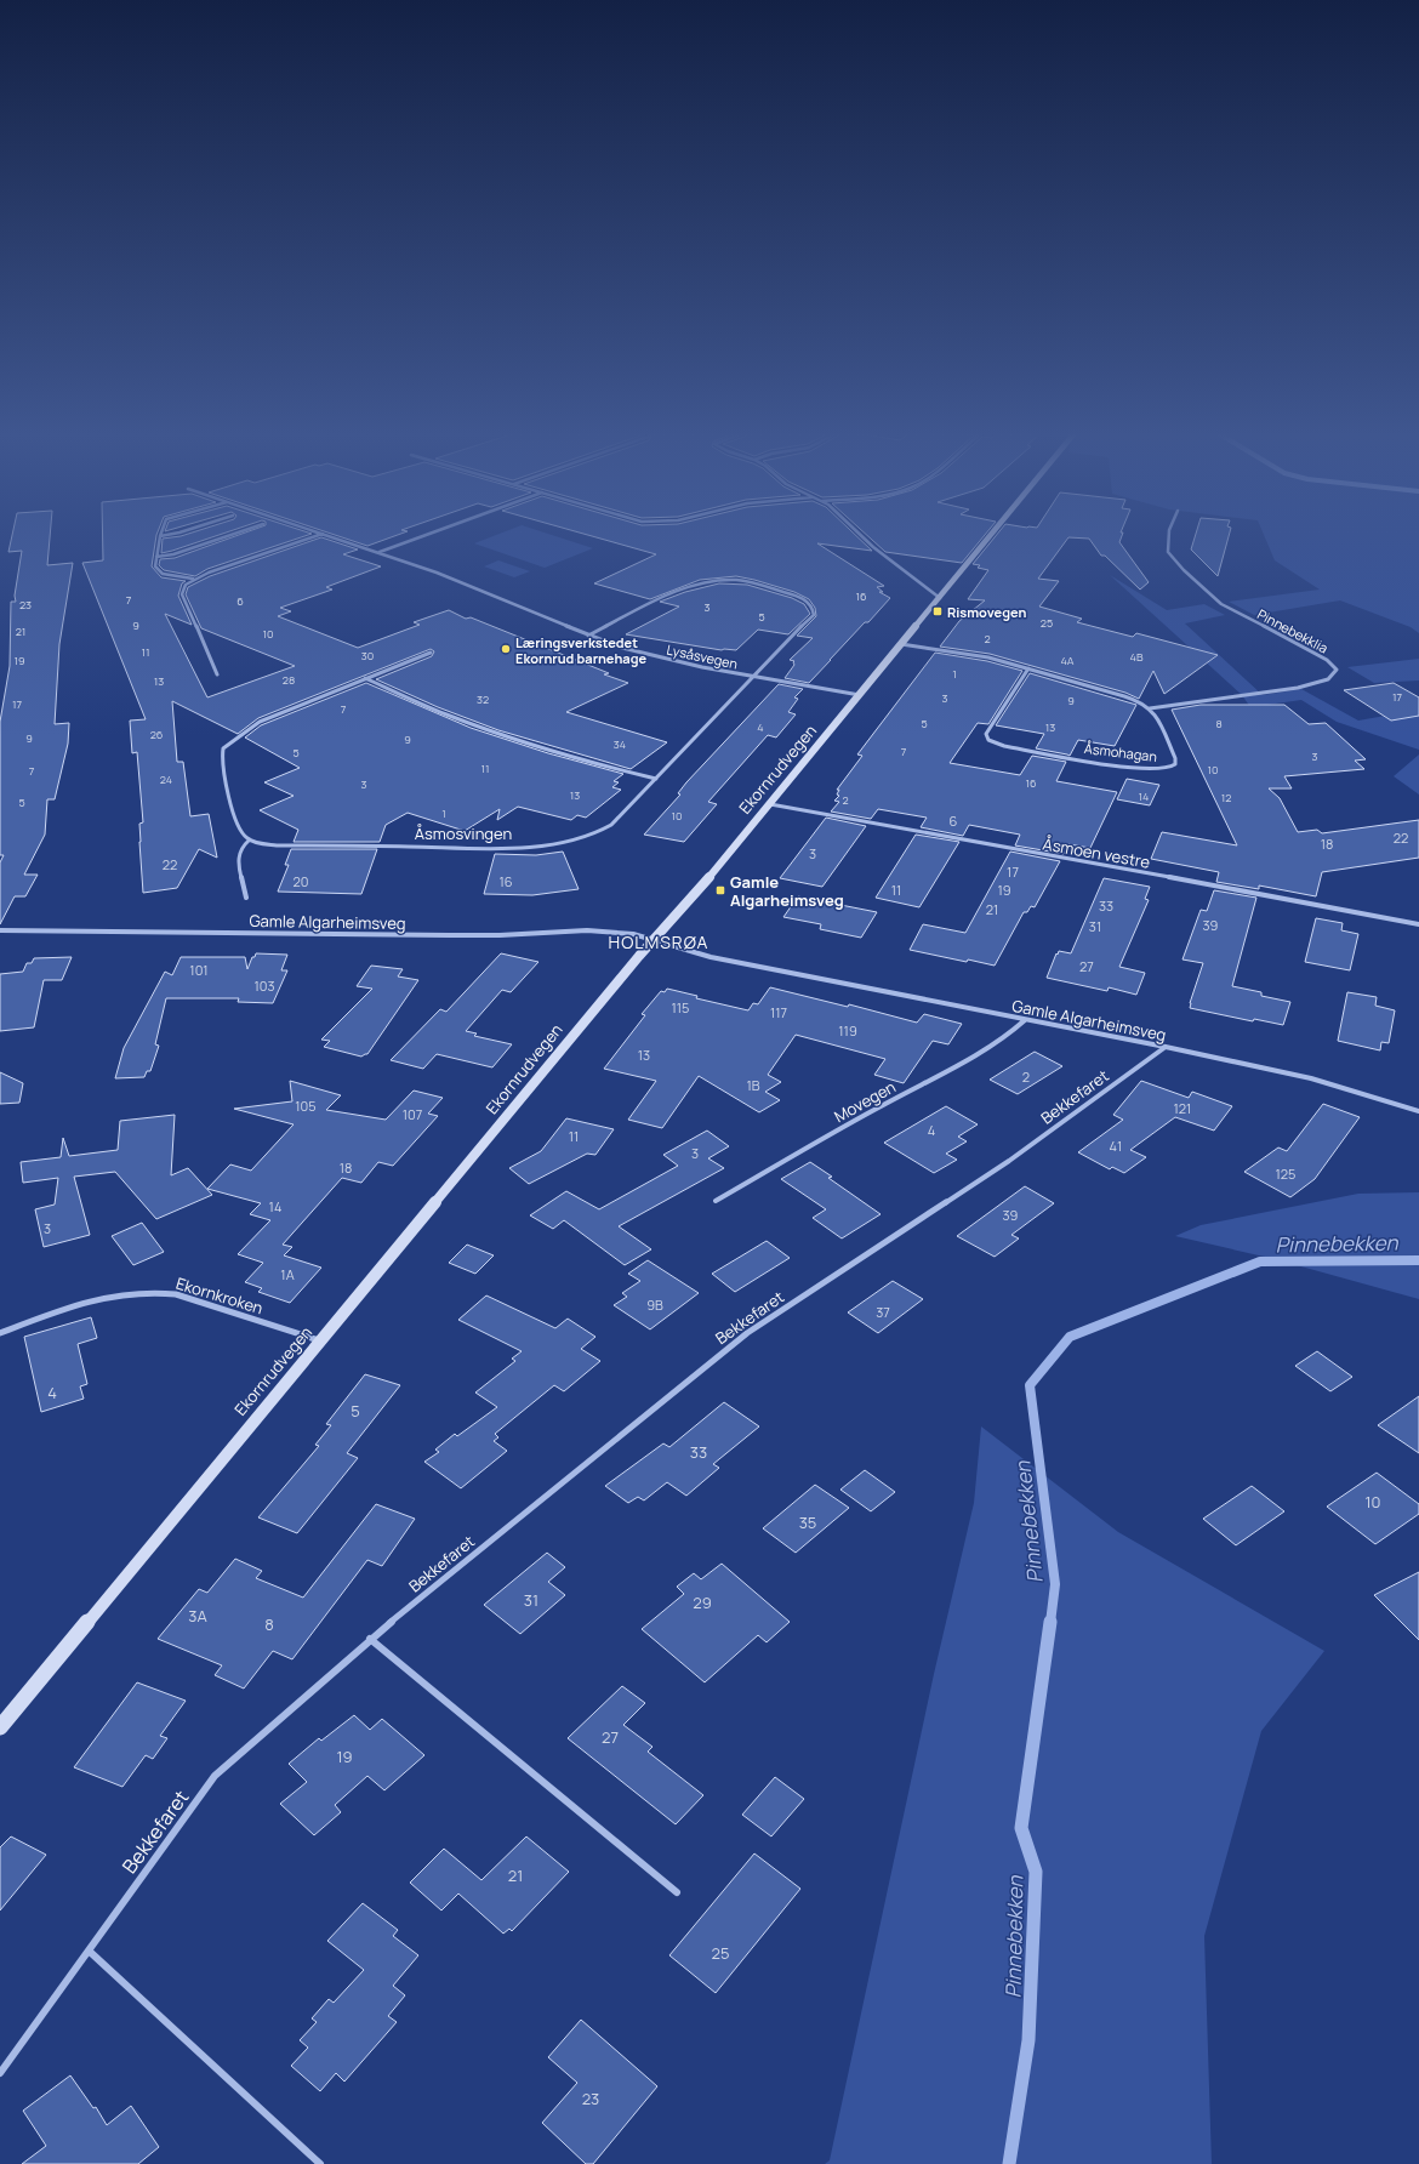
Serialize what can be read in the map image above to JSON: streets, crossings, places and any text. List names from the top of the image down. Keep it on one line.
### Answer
{"streets":{"main road":["Ekornrudvegen"],"street":["Pinnebekklia","Lysåsvegen","Åsmohagan","Åsmosvingen","Åsmoen vestre","Gamle Algarheimsveg","Bekkefaret","Movegen","Ekornkroken"]},"crossings":[["Pinnebekklia","Åsmohagan"],["Lysåsvegen","Ekornrudvegen"],["Lysåsvegen","Åsmosvingen"],["Ekornrudvegen","Åsmoen vestre"],["Ekornrudvegen","Gamle Algarheimsveg"],["Ekornrudvegen","Ekornkroken"],["Gamle Algarheimsveg","Bekkefaret"],["Gamle Algarheimsveg","Movegen"]],"districts":["HOLMSRØA"],"water":["Pinnebekken"],"places":{"transit":["Rismovegen","Gamle Algarheimsveg"],"other":["Læringsverkstedet Ekornrud barnehage"]},"house_numbers":["16","7","6","23","3","5","25","9","21","10","2","11","30","4B","19","4A","1","28","13","17","3","32","9","17","7","5","8","4","13","26","9","9","34","7","5","3","11","10","7","24","16","3","13","14","12","2","5","1","10","6","22","18","3","22","17","20","16","11","19","33","21","39","31","27","101","103","115","117","119","13","2","1B","105","121","107","4","11","41","3","18","125","14","39","3","1A","9B","37","4","5","33","10","35","31","29","3A","8","27","19","21","25","23"]}
